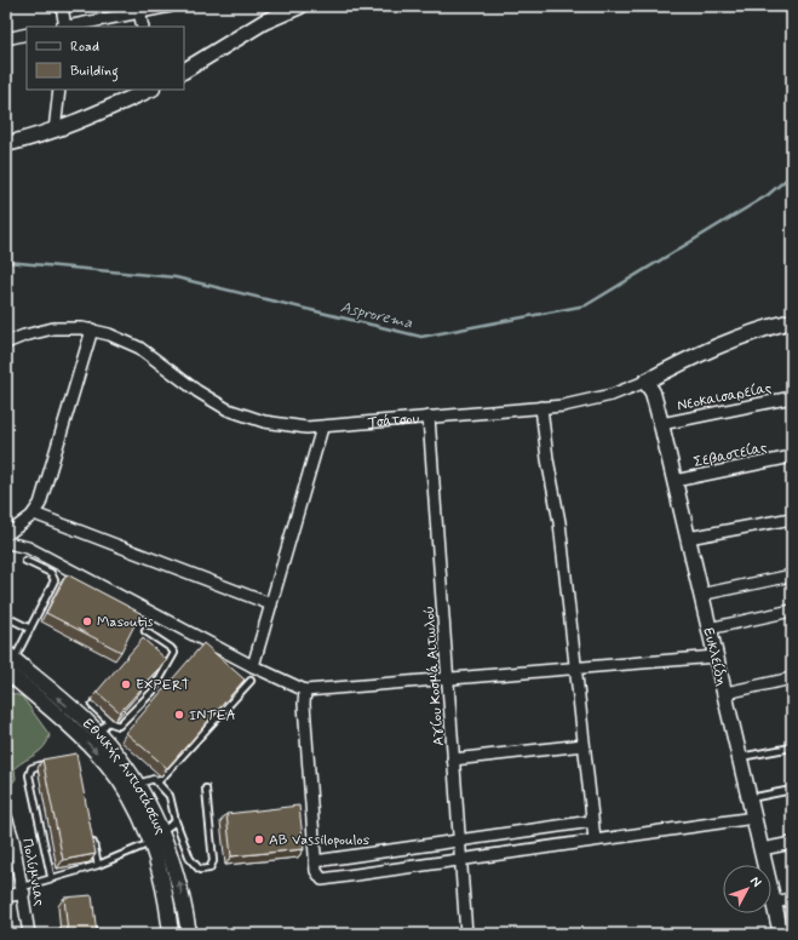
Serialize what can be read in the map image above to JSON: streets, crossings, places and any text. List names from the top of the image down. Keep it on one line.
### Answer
{"streets":{"street":["Νεοκαισαρείας","Τσάτσου","Σεβαστείας","Ευκλείδη","Αγίου Κοσμά Αιτωλού","Εθνικής Αντιστάσεως","Πολύμνιας"]},"crossings":[["Νεοκαισαρείας","Ευκλείδη"],["Τσάτσου","Ευκλείδη"],["Τσάτσου","Αγίου Κοσμά Αιτωλού"],["Σεβαστείας","Ευκλείδη"]],"water":["Asprorema"],"places":["Masoutis","EXPERT","INTEA","AB Vassilopoulos"],"legend":["Road","Building"],"north":"top right"}
